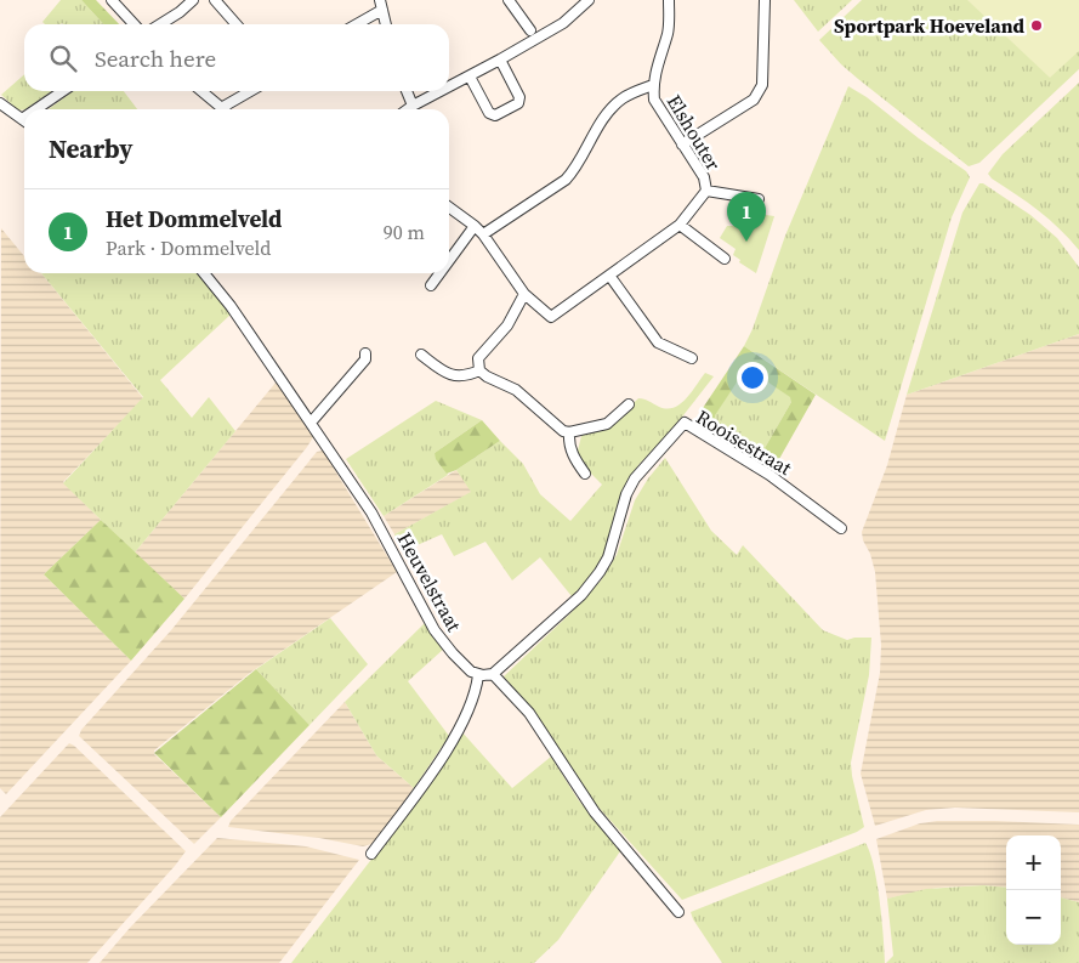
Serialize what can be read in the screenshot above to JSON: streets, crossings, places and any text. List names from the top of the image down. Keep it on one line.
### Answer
{"streets":{"street":["Elshouter","Rooisestraat","Heuvelstraat"]},"places":["Sportpark Hoeveland"],"page":{"search":"Search here","heading":"Nearby","list":[{"mark":"1","name":"Het Dommelveld","note":"Park · Dommelveld","value":"90 m"}],"pins":"1","map_buttons":["+","−"]}}
